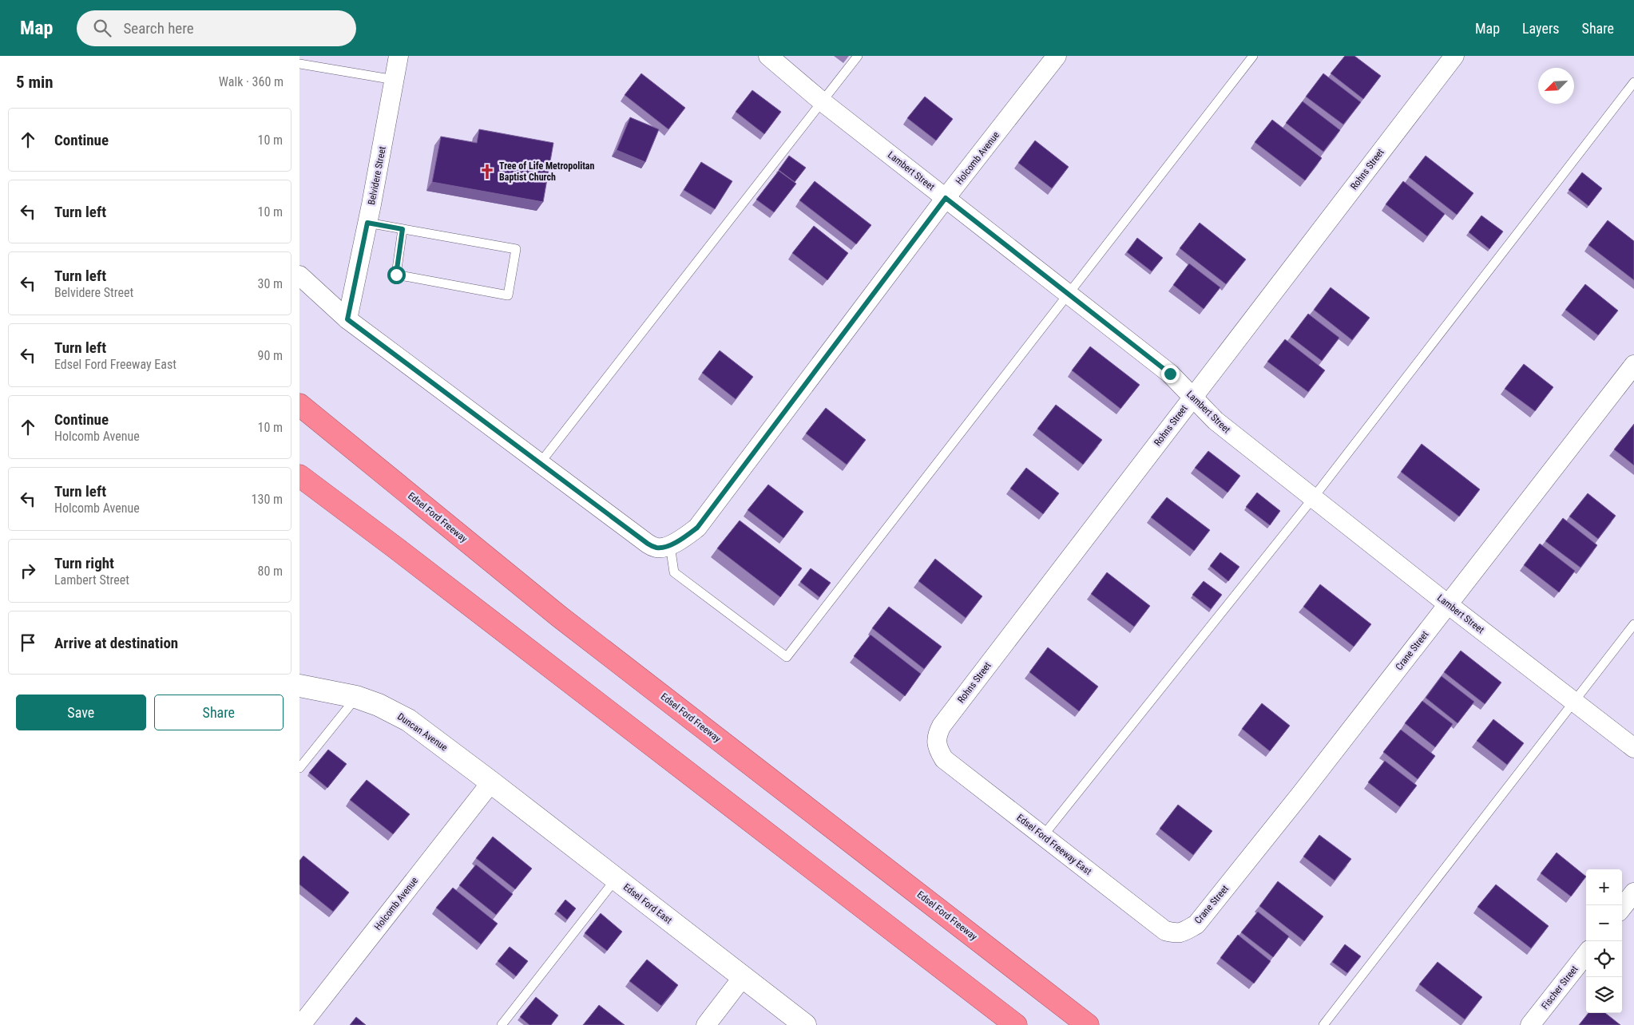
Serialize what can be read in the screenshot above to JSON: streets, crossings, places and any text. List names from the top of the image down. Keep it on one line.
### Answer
{"streets":{"highway":["Edsel Ford Freeway"],"street":["Holcomb Avenue","Rohns Street","Lambert Street","Belvidere Street","Crane Street","Duncan Avenue","Edsel Ford Freeway East","Edsel Ford East","Fischer Street"]},"crossings":[["Holcomb Avenue","Lambert Street"],["Holcomb Avenue","Duncan Avenue"],["Holcomb Avenue","Edsel Ford East"],["Rohns Street","Lambert Street"],["Rohns Street","Edsel Ford Freeway East"],["Lambert Street","Crane Street"],["Crane Street","Edsel Ford Freeway East"],["Duncan Avenue","Edsel Ford East"]],"places":{"church":["Tree of Life Metropolitan Baptist Church"]},"north":"bottom left","page":{"header":"Map","search":"Search here","nav":["Map","Layers","Share"],"heading":["5 min","Walk · 360 m"],"list":[["Continue","10 m"],["Turn left","10 m"],["Turn left","Belvidere Street","30 m"],["Turn left","Edsel Ford Freeway East","90 m"],["Continue","Holcomb Avenue","10 m"],["Turn left","Holcomb Avenue","130 m"],["Turn right","Lambert Street","80 m"],"Arrive at destination"],"buttons":["Save","Share"],"map_buttons":["+","−"]}}
